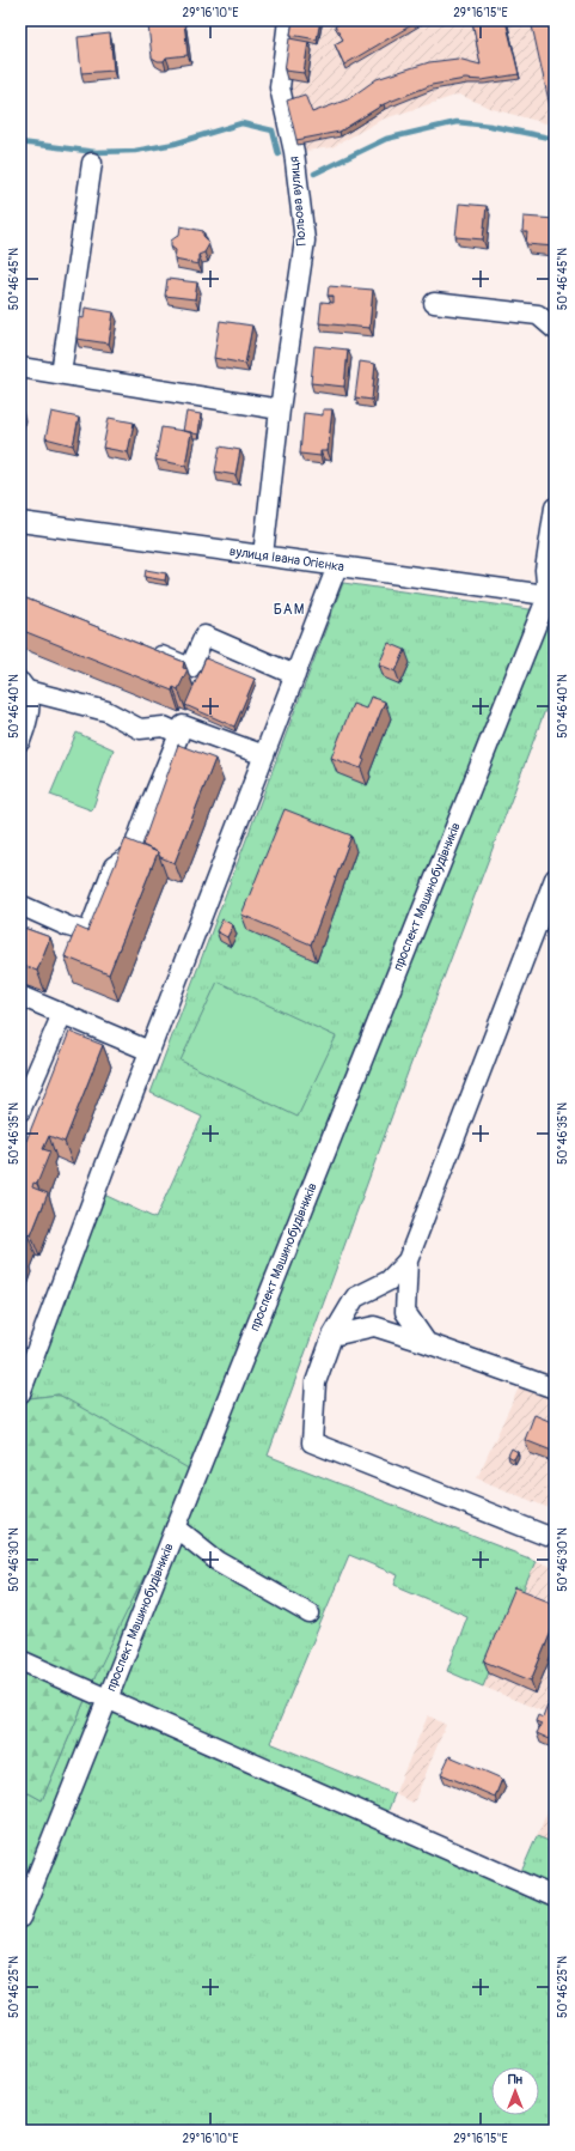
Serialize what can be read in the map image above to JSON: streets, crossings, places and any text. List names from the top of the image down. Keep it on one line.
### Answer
{"streets":{"street":["Польова вулиця","вулиця Івана Огієнка","проспект Машинобудівників"]},"crossings":[["Польова вулиця","вулиця Івана Огієнка"],["вулиця Івана Огієнка","проспект Машинобудівників"]],"districts":["БАМ"],"north":"top","coordinates":["29°16'10\"E","29°16'15\"E","50°46'45\"N","50°46'40\"N","50°46'35\"N","50°46'30\"N","50°46'25\"N"]}
